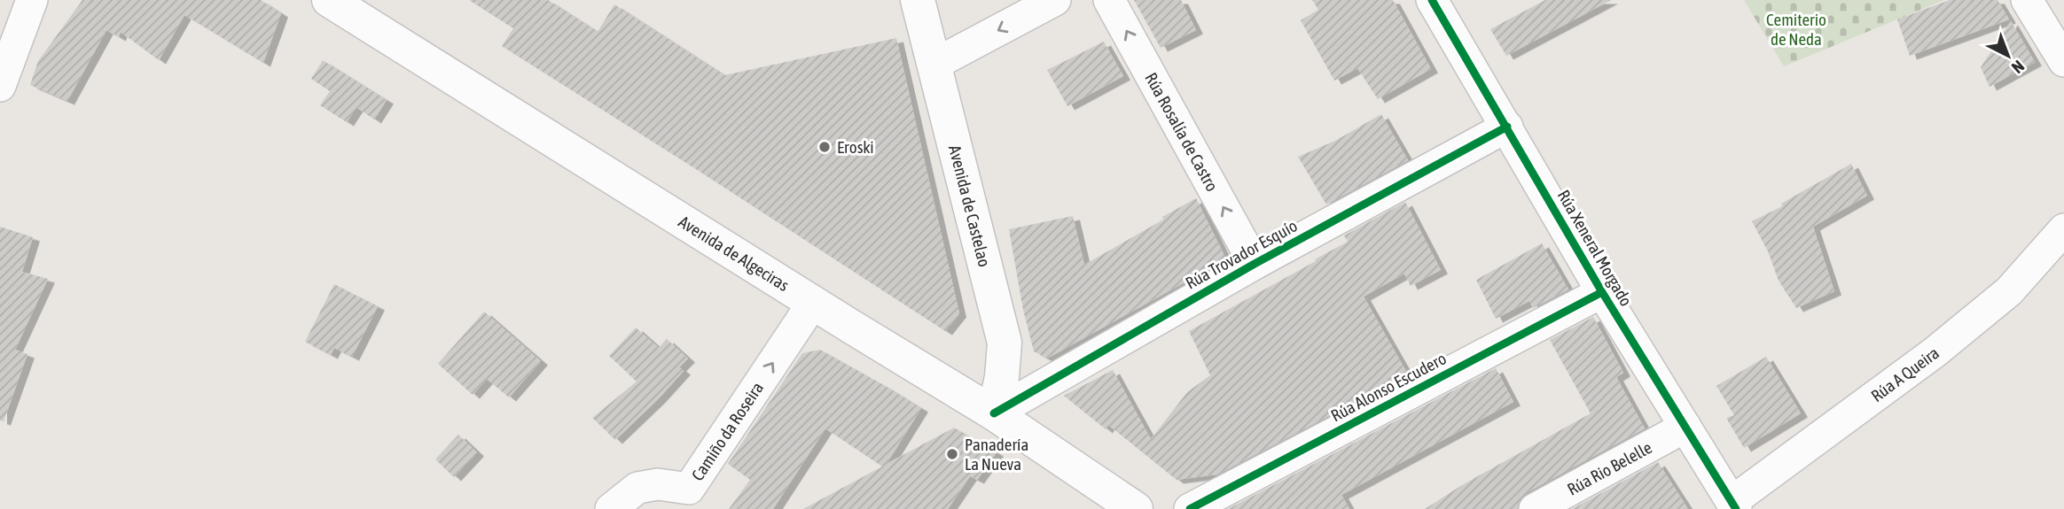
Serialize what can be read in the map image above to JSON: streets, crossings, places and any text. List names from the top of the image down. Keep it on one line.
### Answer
{"streets":{"main road":["Avenida de Castelao","Avenida de Algeciras"],"street":["Rúa Rosalía de Castro","Rúa Xeneral Morgado","Rúa Trovador Esquío","Rúa A Queira","Rúa Alonso Escudero","Camiño da Roseira","Rúa Rio Belelle"]},"crossings":[["Rúa Rosalía de Castro","Rúa Trovador Esquío"],["Avenida de Castelao","Avenida de Algeciras"],["Avenida de Castelao","Rúa Trovador Esquío"],["Rúa Xeneral Morgado","Rúa Trovador Esquío"],["Rúa Xeneral Morgado","Rúa A Queira"],["Rúa Xeneral Morgado","Rúa Alonso Escudero"],["Rúa Xeneral Morgado","Rúa Rio Belelle"],["Avenida de Algeciras","Rúa Trovador Esquío"],["Avenida de Algeciras","Camiño da Roseira"]],"one_way":["Rúa Rosalía de Castro","Camiño da Roseira"],"parks":["Cemiterio de Neda"],"places":["Eroski","Panadería La Nueva"],"north":"bottom right"}
